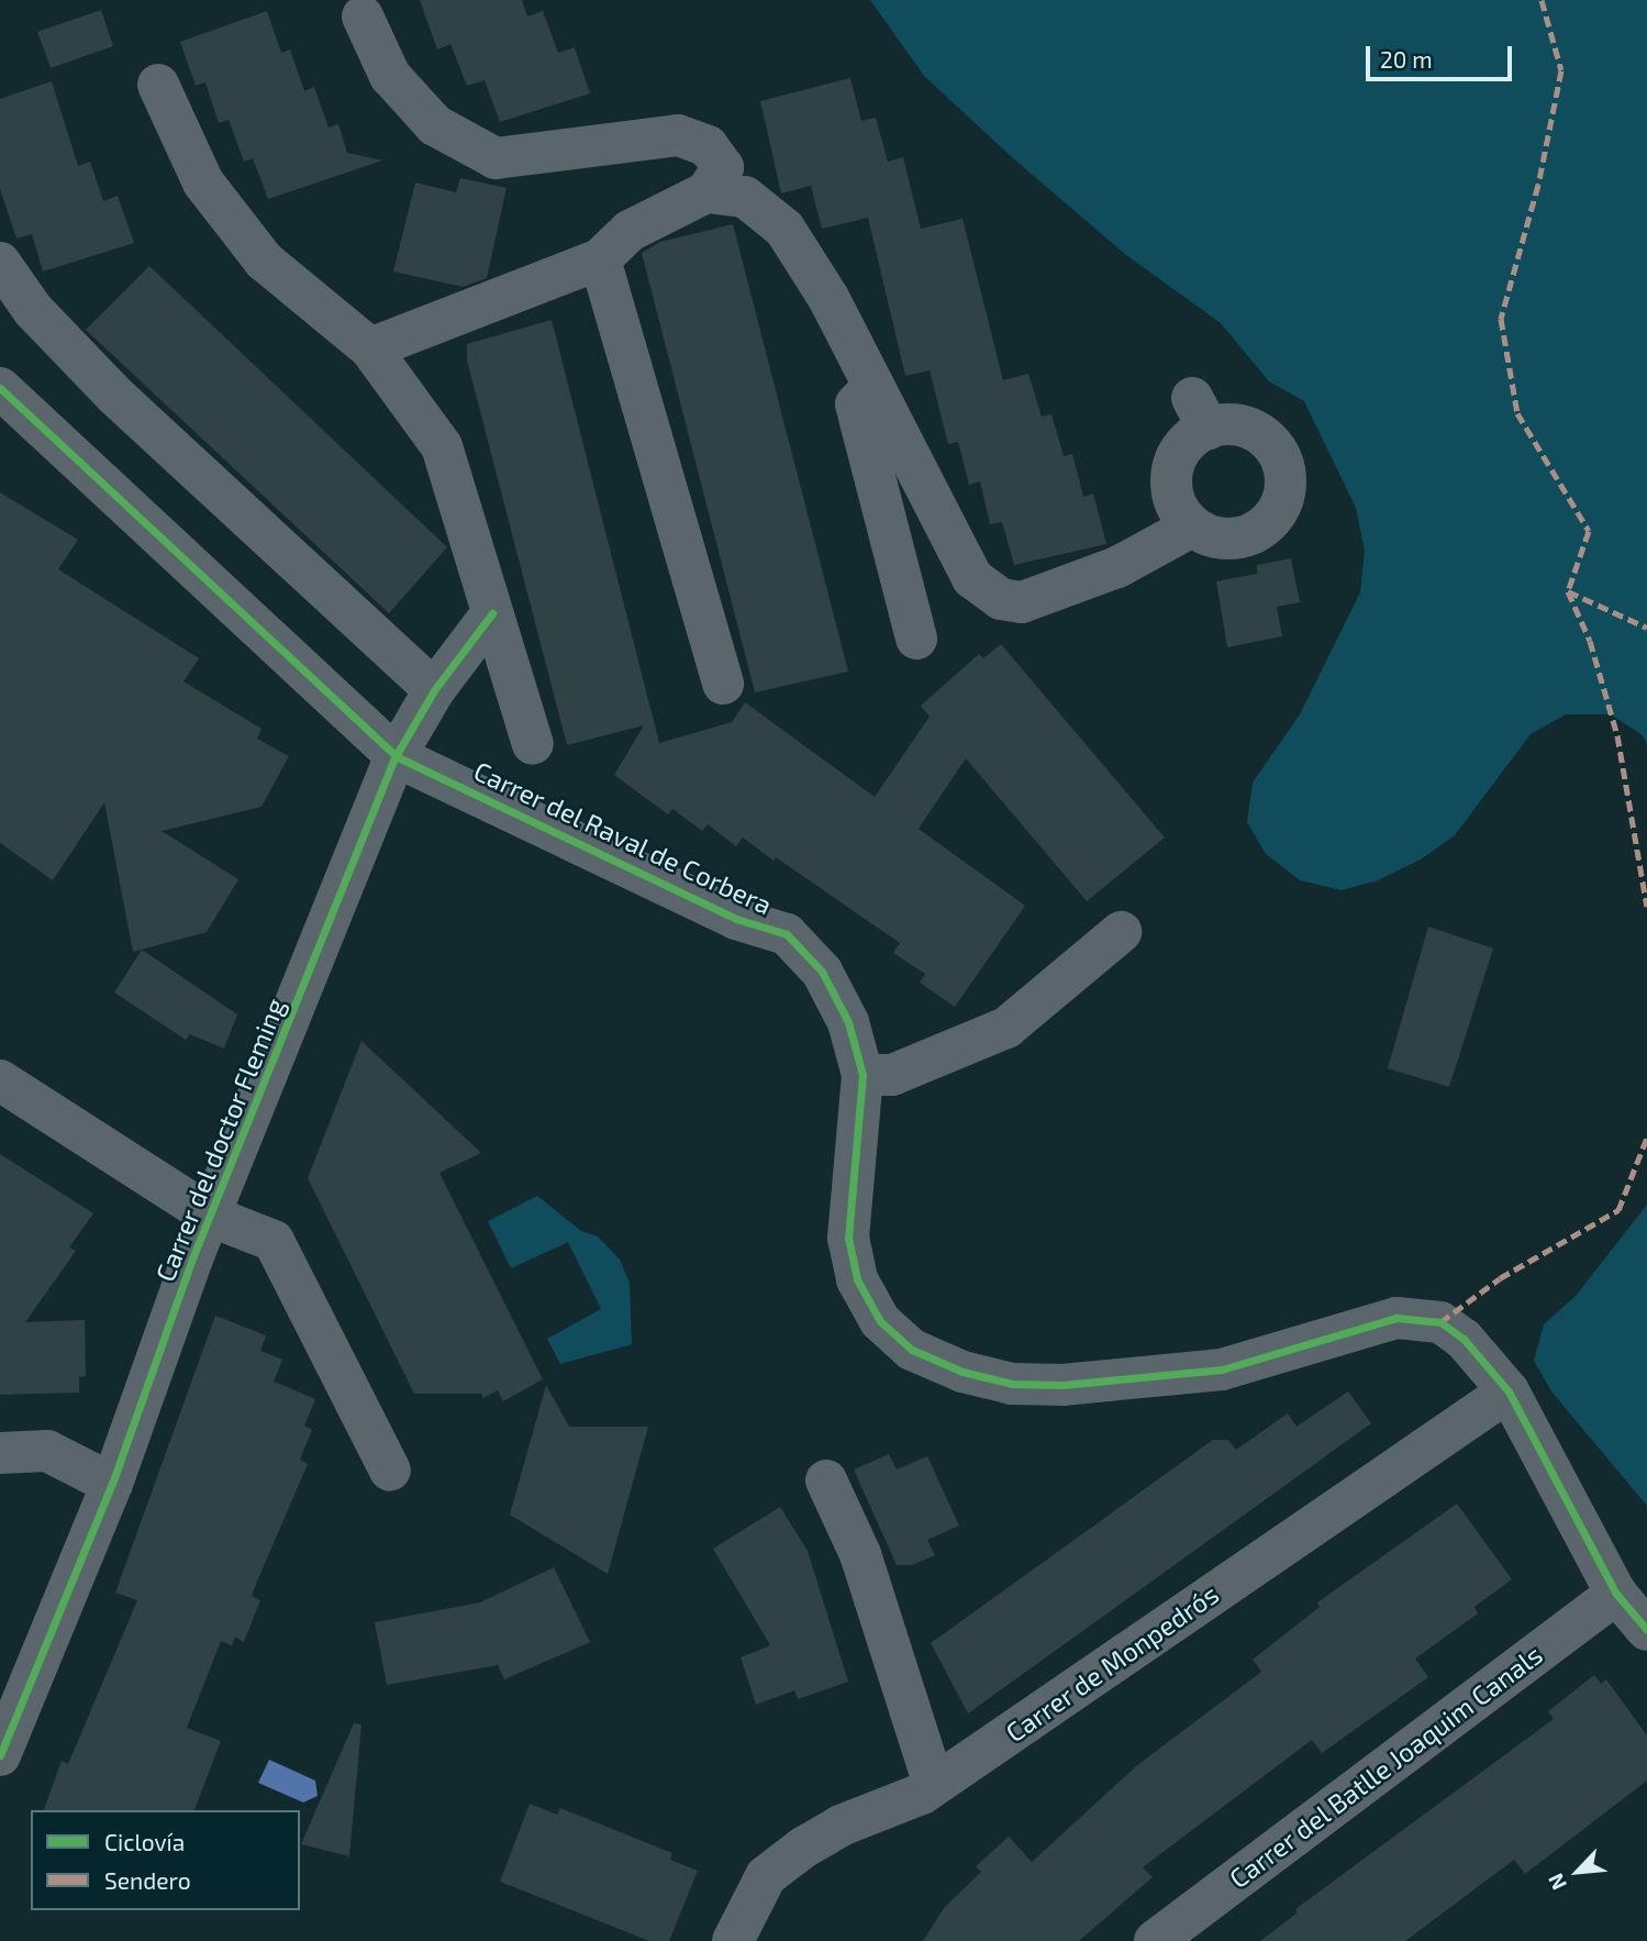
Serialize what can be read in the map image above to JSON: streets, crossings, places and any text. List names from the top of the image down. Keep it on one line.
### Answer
{"streets":{"street":["Carrer del Raval de Corbera","Carrer del doctor Fleming","Carrer de Monpedrós","Carrer del Batlle Joaquim Canals"]},"crossings":[["Carrer del Raval de Corbera","Carrer del doctor Fleming"],["Carrer del Raval de Corbera","Carrer de Monpedrós"],["Carrer del Raval de Corbera","Carrer del Batlle Joaquim Canals"]],"legend":["Ciclovía","Sendero"],"scale_bar":"20 m","north":"bottom left"}
